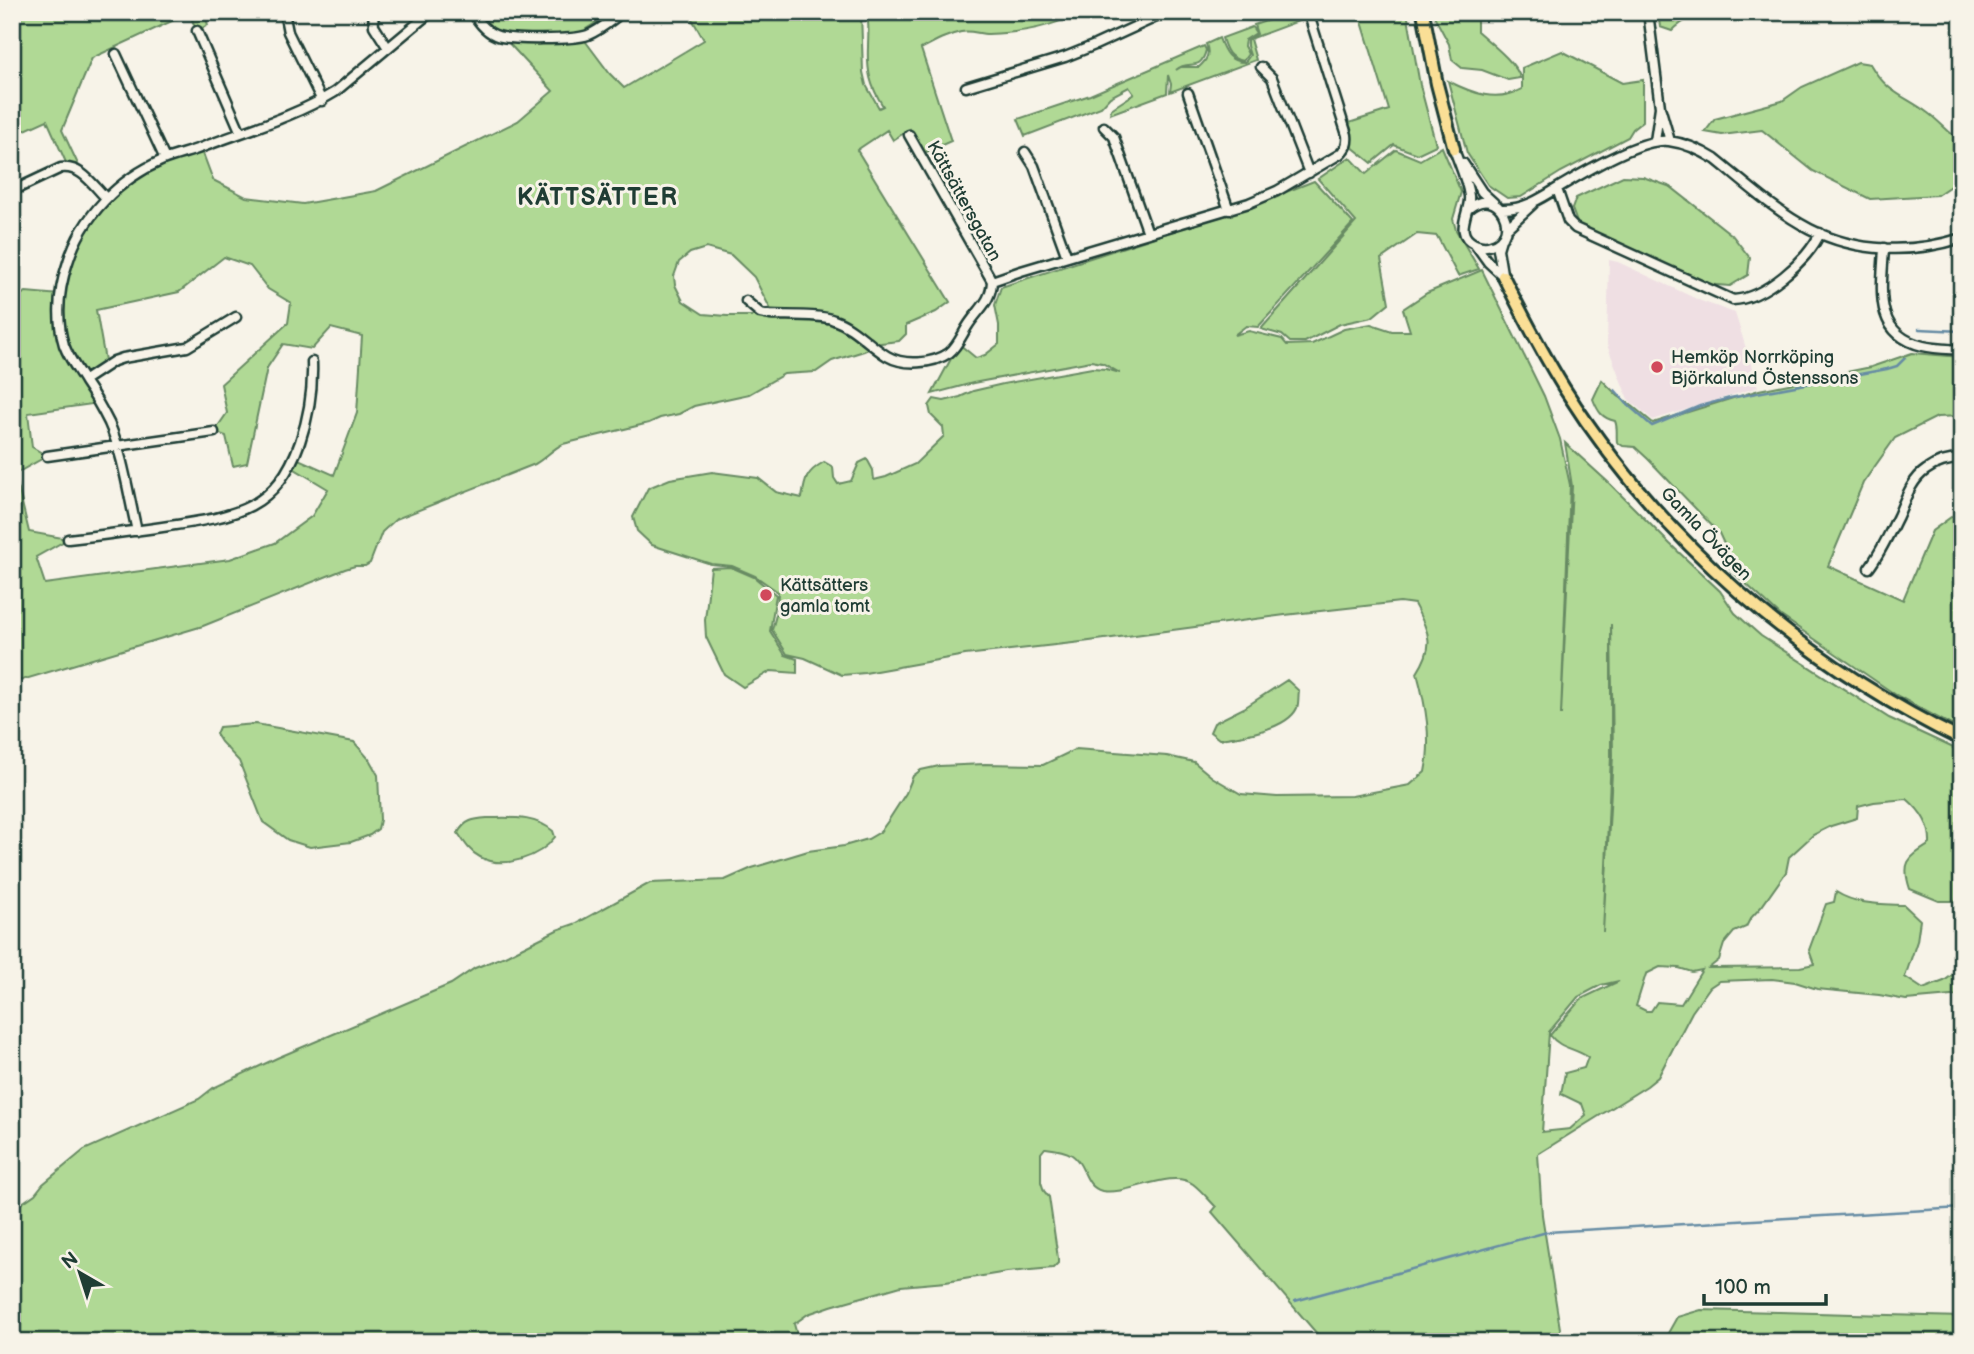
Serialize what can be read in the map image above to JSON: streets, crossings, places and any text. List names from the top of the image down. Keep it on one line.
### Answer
{"streets":{"main road":["Gamla Övägen"],"street":["Kättsättersgatan"]},"districts":["KÄTTSÄTTER"],"places":["Hemköp Norrköping Björkalund Östenssons","Kättsätters gamla tomt"],"scale_bar":"100 m","north":"top left"}
